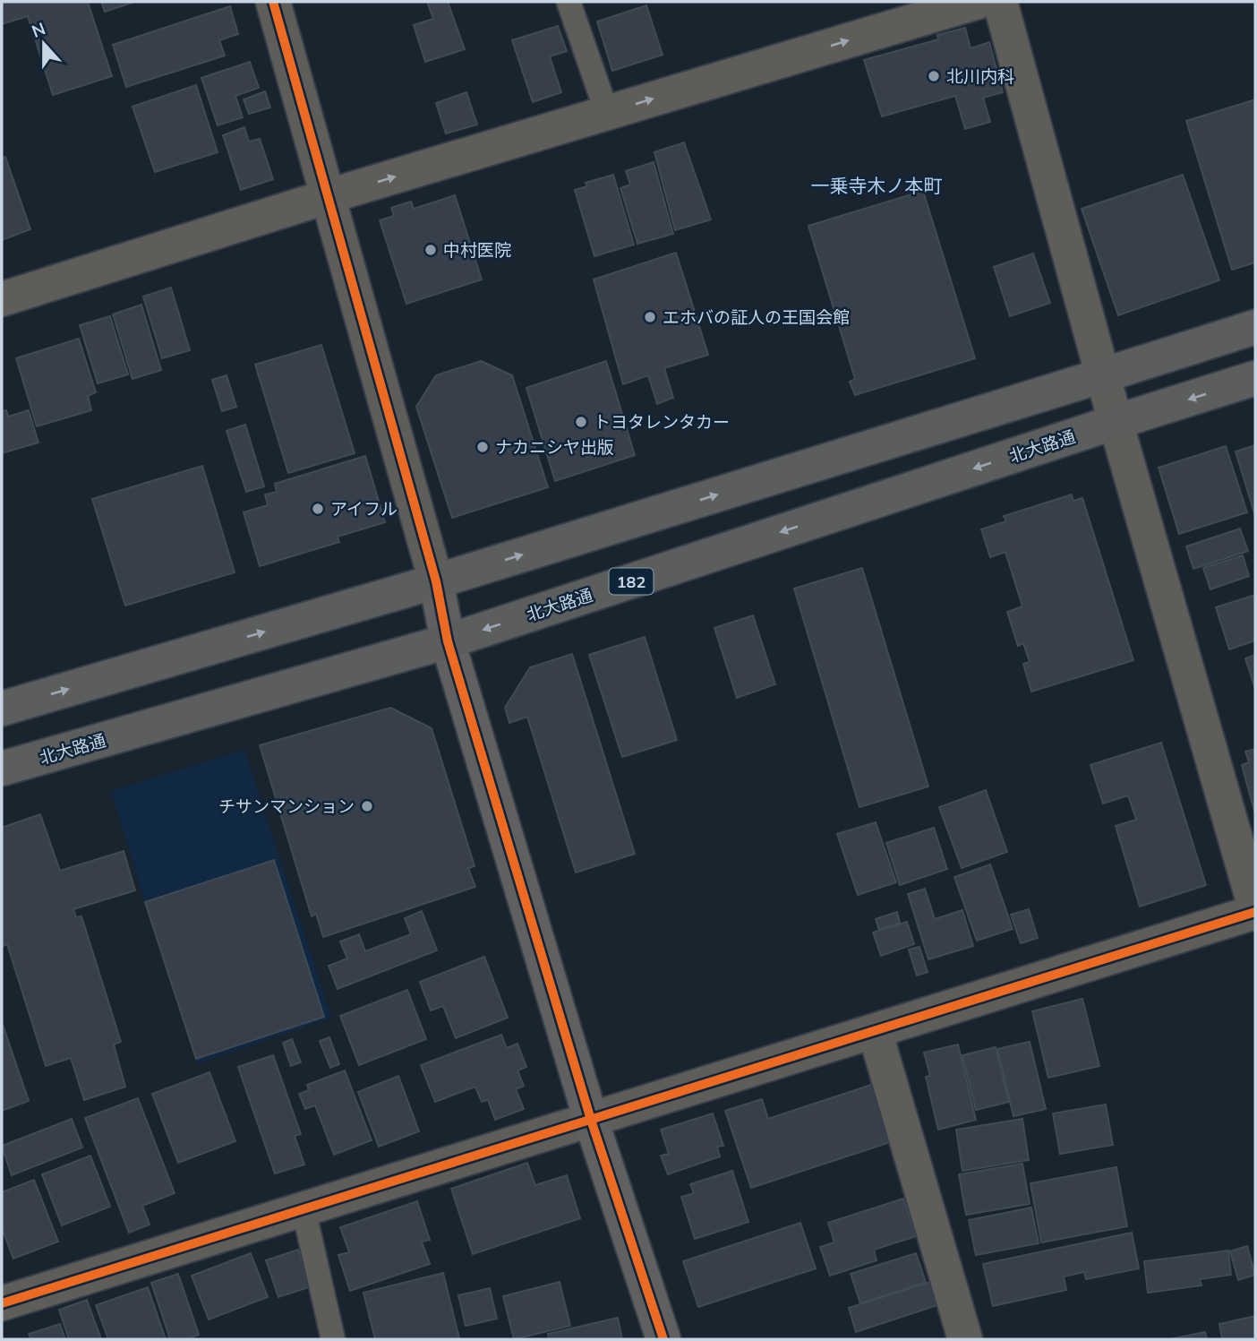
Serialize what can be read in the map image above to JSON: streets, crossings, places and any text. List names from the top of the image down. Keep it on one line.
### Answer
{"streets":{"main road":["北大路通","182"]},"districts":["一乗寺木ノ本町"],"places":["北川内科","中村医院","エホバの証人の王国会館","トヨタレンタカー","ナカニシヤ出版","アイフル","チサンマンション"],"north":"top"}
